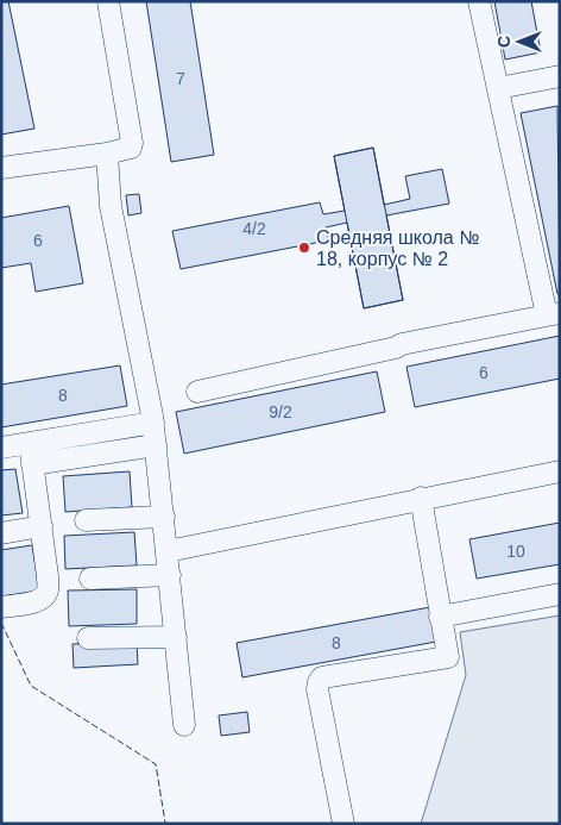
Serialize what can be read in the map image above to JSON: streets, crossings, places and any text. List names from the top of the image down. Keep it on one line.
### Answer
{"places":["Средняя школа № 18, корпус № 2"],"house_numbers":["7","4/2","6","6","8","9/2","10","8"],"north":"left"}
